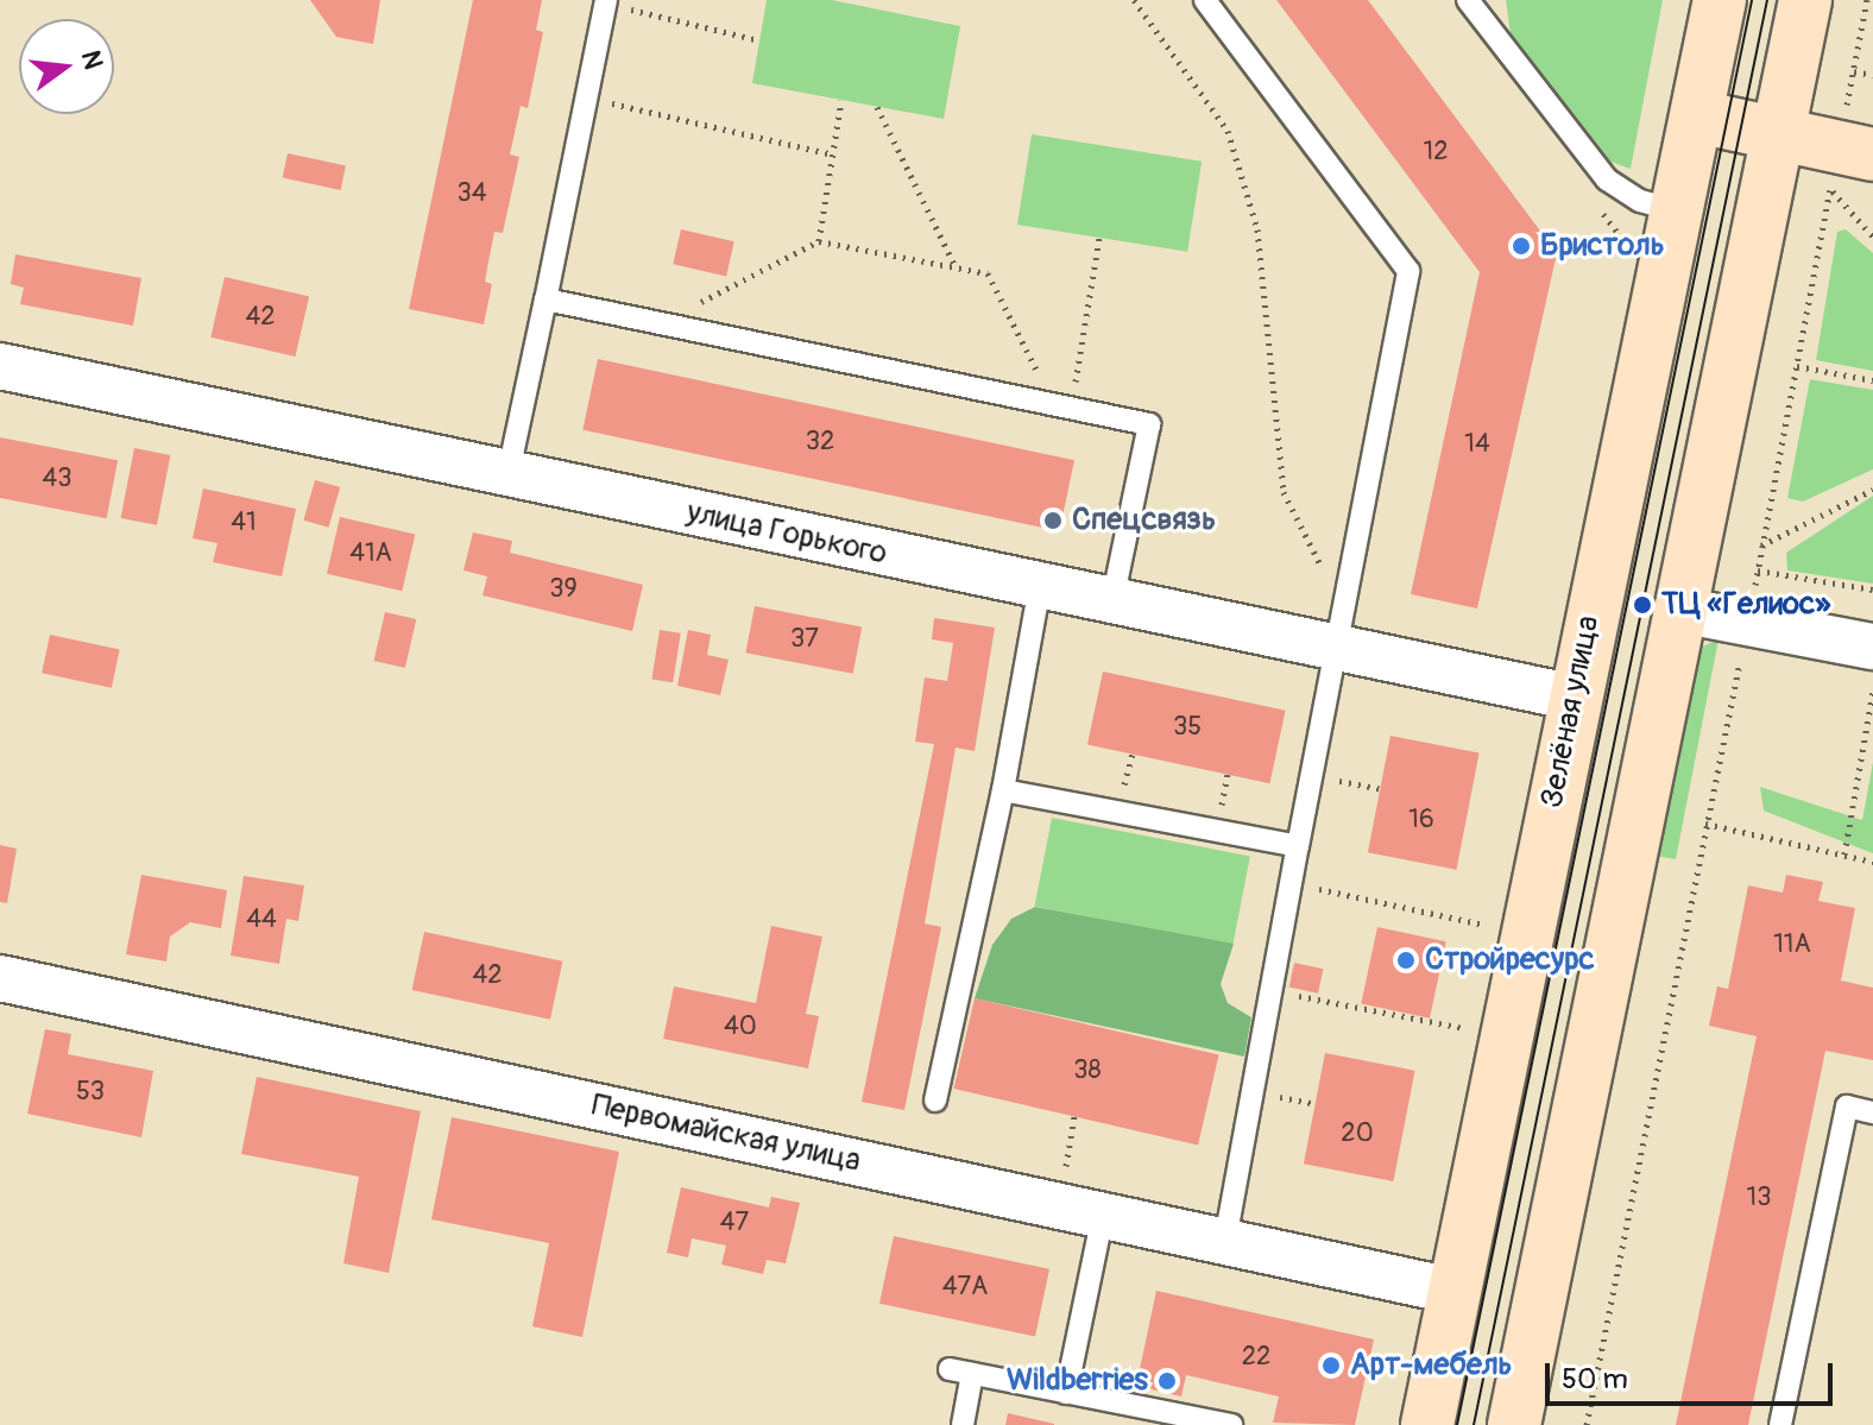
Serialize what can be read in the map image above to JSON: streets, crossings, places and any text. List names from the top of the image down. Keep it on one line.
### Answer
{"streets":{"street":["улица Горького","Зелёная улица","Первомайская улица"]},"crossings":[["улица Горького","Зелёная улица"],["Зелёная улица","Первомайская улица"]],"places":["Бристоль","Спецсвязь","ТЦ «Гелиос»","Стройресурс","Арт-мебель","Wildberries"],"house_numbers":["12","34","42","32","14","43","41","41А","39","37","35","16","44","11А","42","40","38","53","20","13","47","47А","22"],"scale_bar":"50 m","north":"right"}
